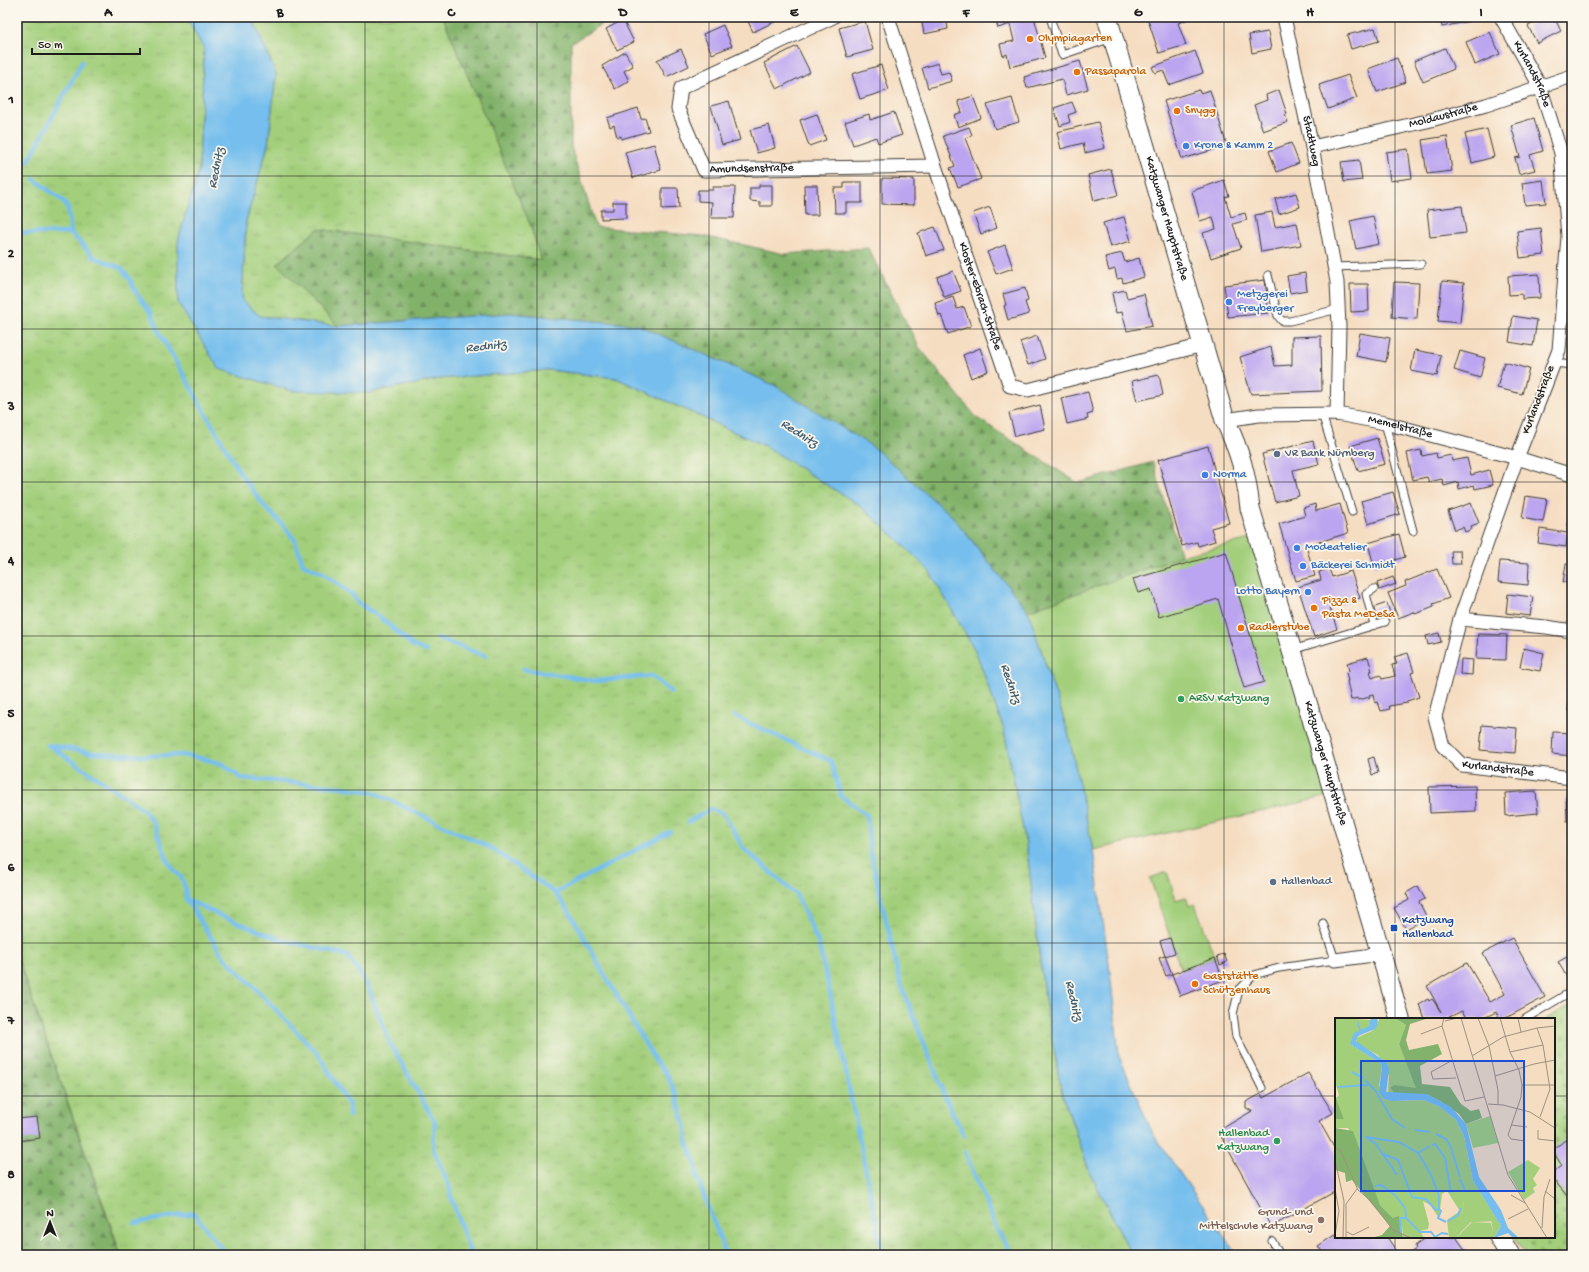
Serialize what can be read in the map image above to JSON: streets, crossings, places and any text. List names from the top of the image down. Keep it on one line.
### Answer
{"streets":{"main road":["Katzwanger Hauptstraße"],"street":["Kurlandstraße","Moldaustraße","Stadtweg","Amundsenstraße","Kloster-Ebrach-Straße","Memelstraße"]},"crossings":[["Kurlandstraße","Moldaustraße"],["Kurlandstraße","Memelstraße"],["Moldaustraße","Stadtweg"],["Stadtweg","Memelstraße"],["Amundsenstraße","Kloster-Ebrach-Straße"],["Katzwanger Hauptstraße","Kloster-Ebrach-Straße"],["Katzwanger Hauptstraße","Memelstraße"]],"water":["Rednitz"],"places":{"other":["Olympiagarten","Passaparola","Snygg","Krone & Kamm 2","Metzgerei Freyberger","VR Bank Nürnberg","Norma","Modeatelier","Bäckerei Schmidt","Lotto Bayern","Pizza & Pasta MeDeSa","Radlerstube","ARSV Katzwang","Hallenbad","Gaststätte Schützenhaus","Hallenbad Katzwang","Grund- und Mittelschule Katzwang"],"transit":["Katzwang Hallenbad"]},"scale_bar":"50 m","north":"top","grid":{"columns":["A","B","C","D","E","F","G","H","I"],"rows":["1","2","3","4","5","6","7","8"]}}
